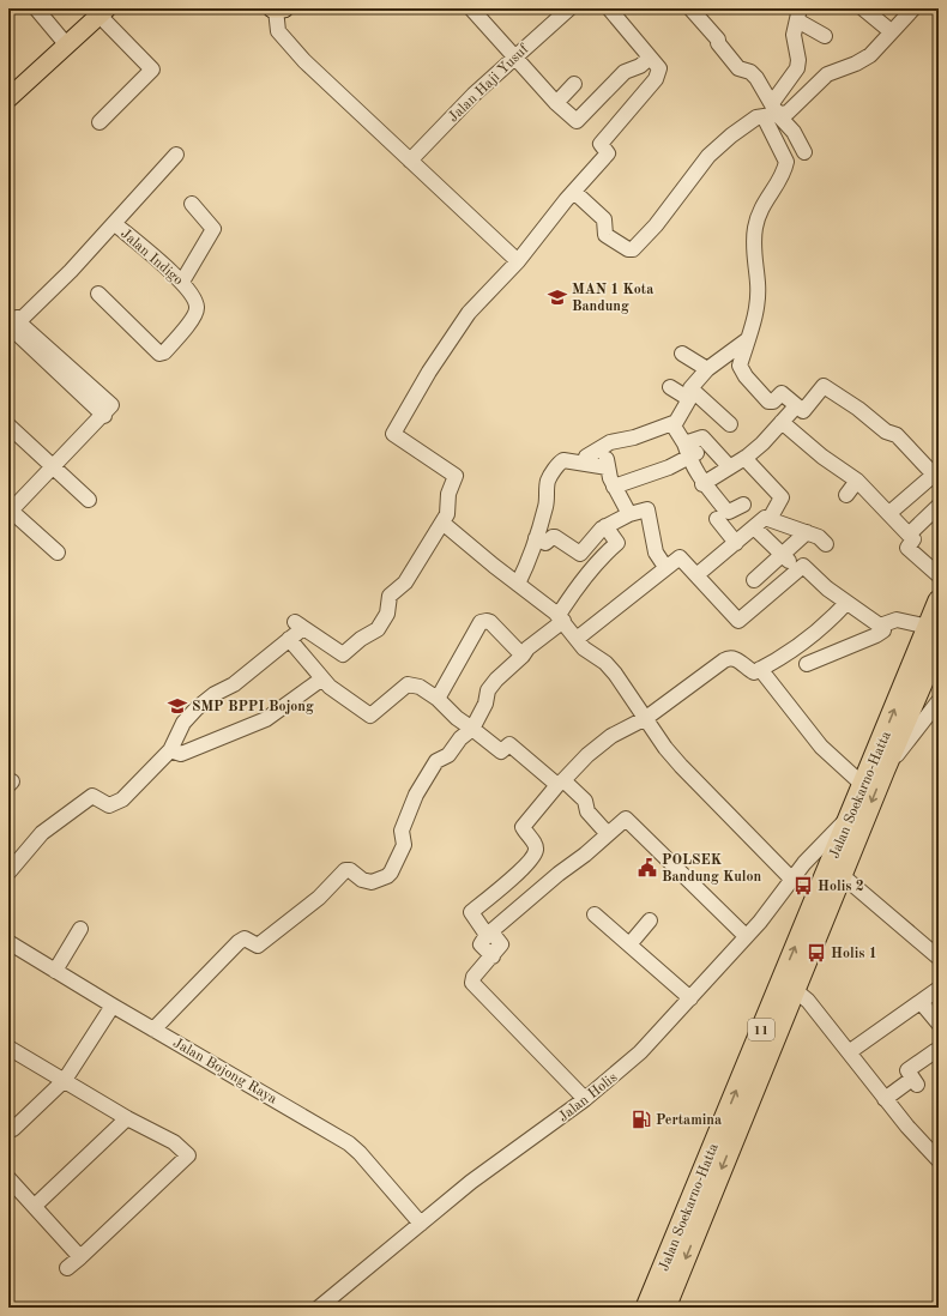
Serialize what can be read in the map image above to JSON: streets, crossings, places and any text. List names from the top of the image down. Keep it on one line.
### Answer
{"streets":{"highway":["Jalan Soekarno-Hatta","11"],"street":["Jalan Haji Yusuf","Jalan Indigo","Jalan Bojong Raya","Jalan Holis"]},"crossings":[["Jalan Soekarno-Hatta","Jalan Holis"],["Jalan Bojong Raya","Jalan Holis"]],"places":{"school or university":["MAN 1 Kota Bandung","SMP BPPI Bojong"],"public building":["POLSEK Bandung Kulon"],"bus stop":["Holis 2","Holis 1"],"fuel station":["Pertamina"]}}
